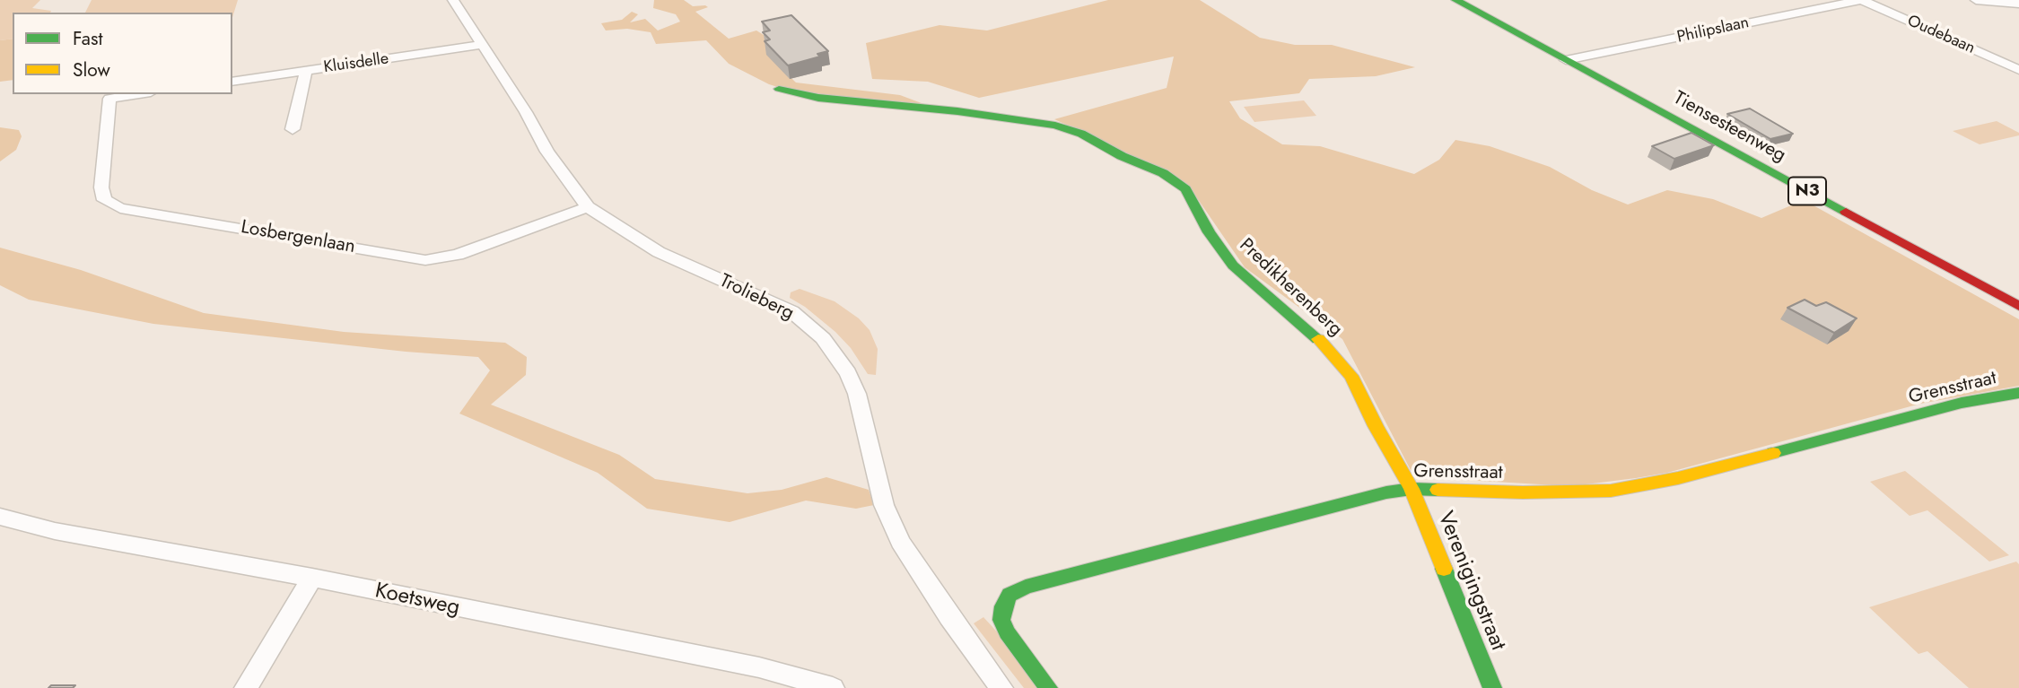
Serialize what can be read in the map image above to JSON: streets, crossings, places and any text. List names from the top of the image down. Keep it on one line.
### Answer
{"streets":{"street":["Philipslaan","Oudebaan","Kluisdelle","Tiensesteenweg","N3","Losbergenlaan","Predikherenberg","Trolieberg","Grensstraat","Verenigingstraat","Koetsweg"]},"crossings":[["Philipslaan","Oudebaan"],["Philipslaan","Tiensesteenweg"],["Kluisdelle","Trolieberg"],["Losbergenlaan","Trolieberg"],["Predikherenberg","Grensstraat"],["Predikherenberg","Verenigingstraat"],["Grensstraat","Verenigingstraat"]],"legend":["Fast","Slow"]}
